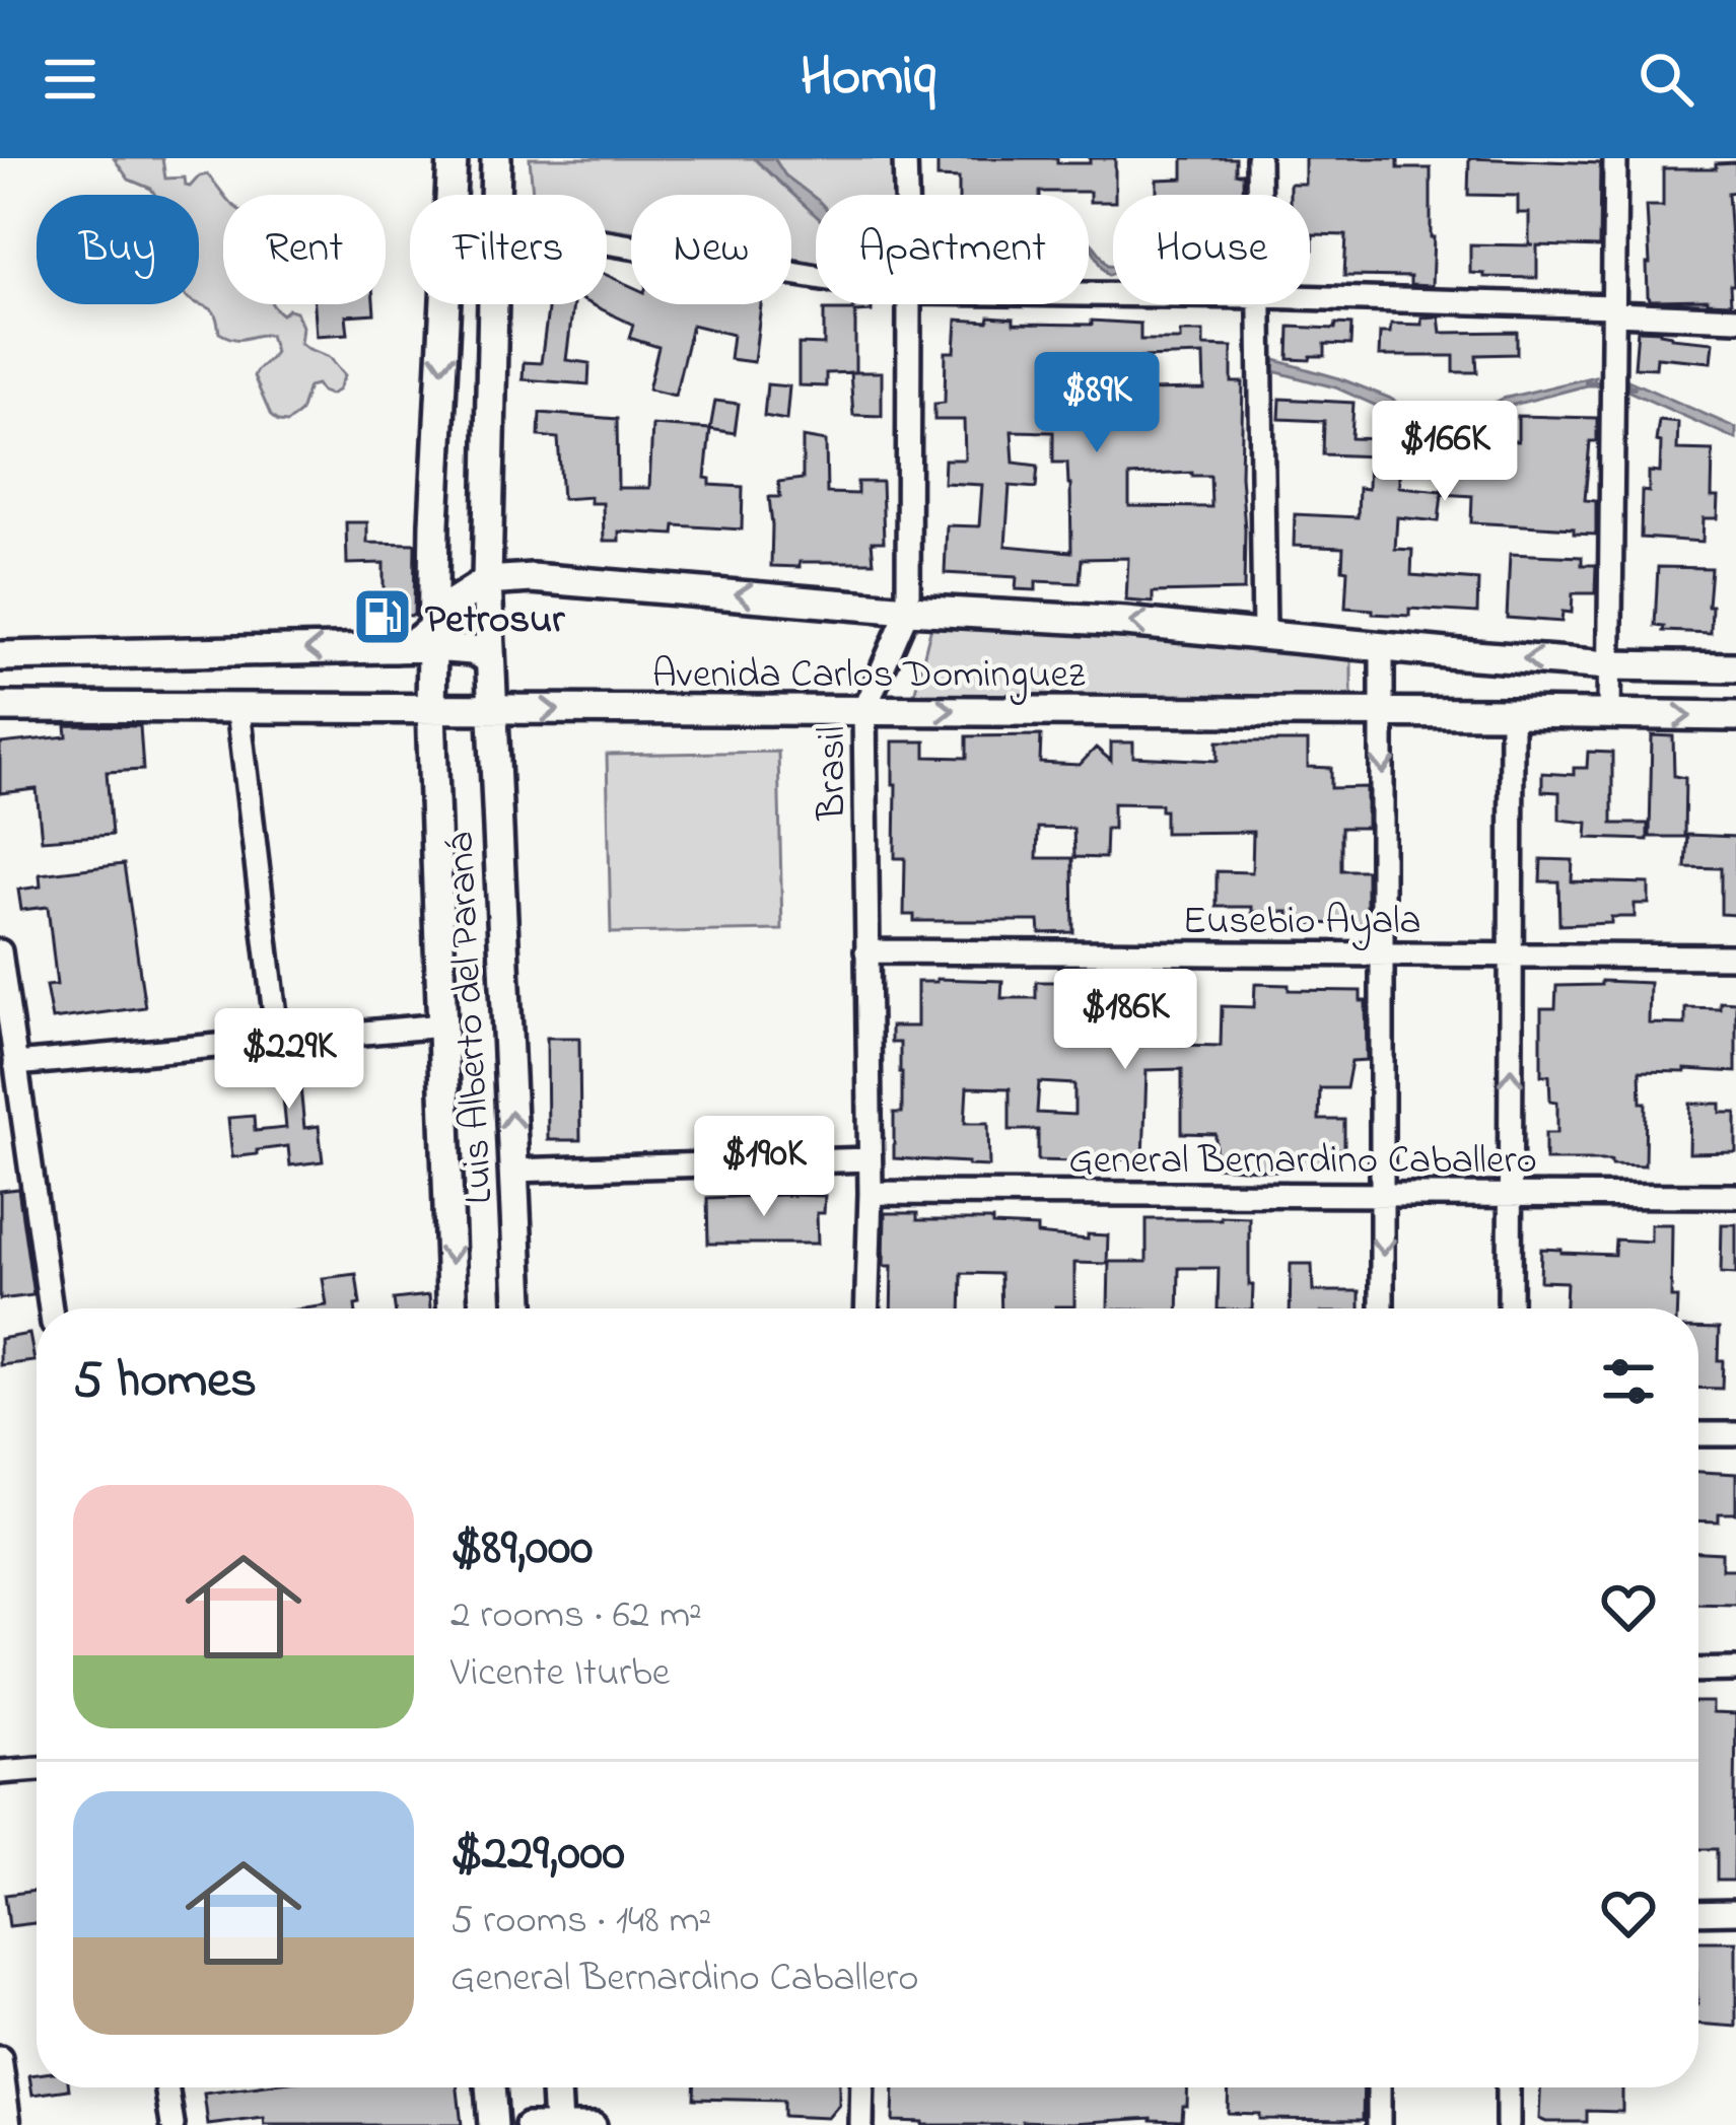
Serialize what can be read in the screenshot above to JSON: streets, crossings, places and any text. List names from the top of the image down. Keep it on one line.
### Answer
{"streets":{"main road":["Avenida Carlos Dominguez","Luis Alberto del Paraná"],"street":["Brasil","Eusebio Ayala","General Bernardino Caballero"]},"crossings":[["Avenida Carlos Dominguez","Brasil"],["Avenida Carlos Dominguez","Luis Alberto del Paraná"],["Brasil","Eusebio Ayala"],["Brasil","General Bernardino Caballero"]],"places":{"fuel station":["Petrosur"]},"page":{"header":"Homiq","chip":["Buy","Rent","Filters","New","Apartment","House"],"price":["$89K","$166K","$186K","$229K","$190K"],"heading":"5 homes","list":[{"name":"$89,000","note":"2 rooms · 62 m² · Vicente Iturbe"},{"name":"$229,000","note":"5 rooms · 148 m² · General Bernardino Caballero"}]}}
